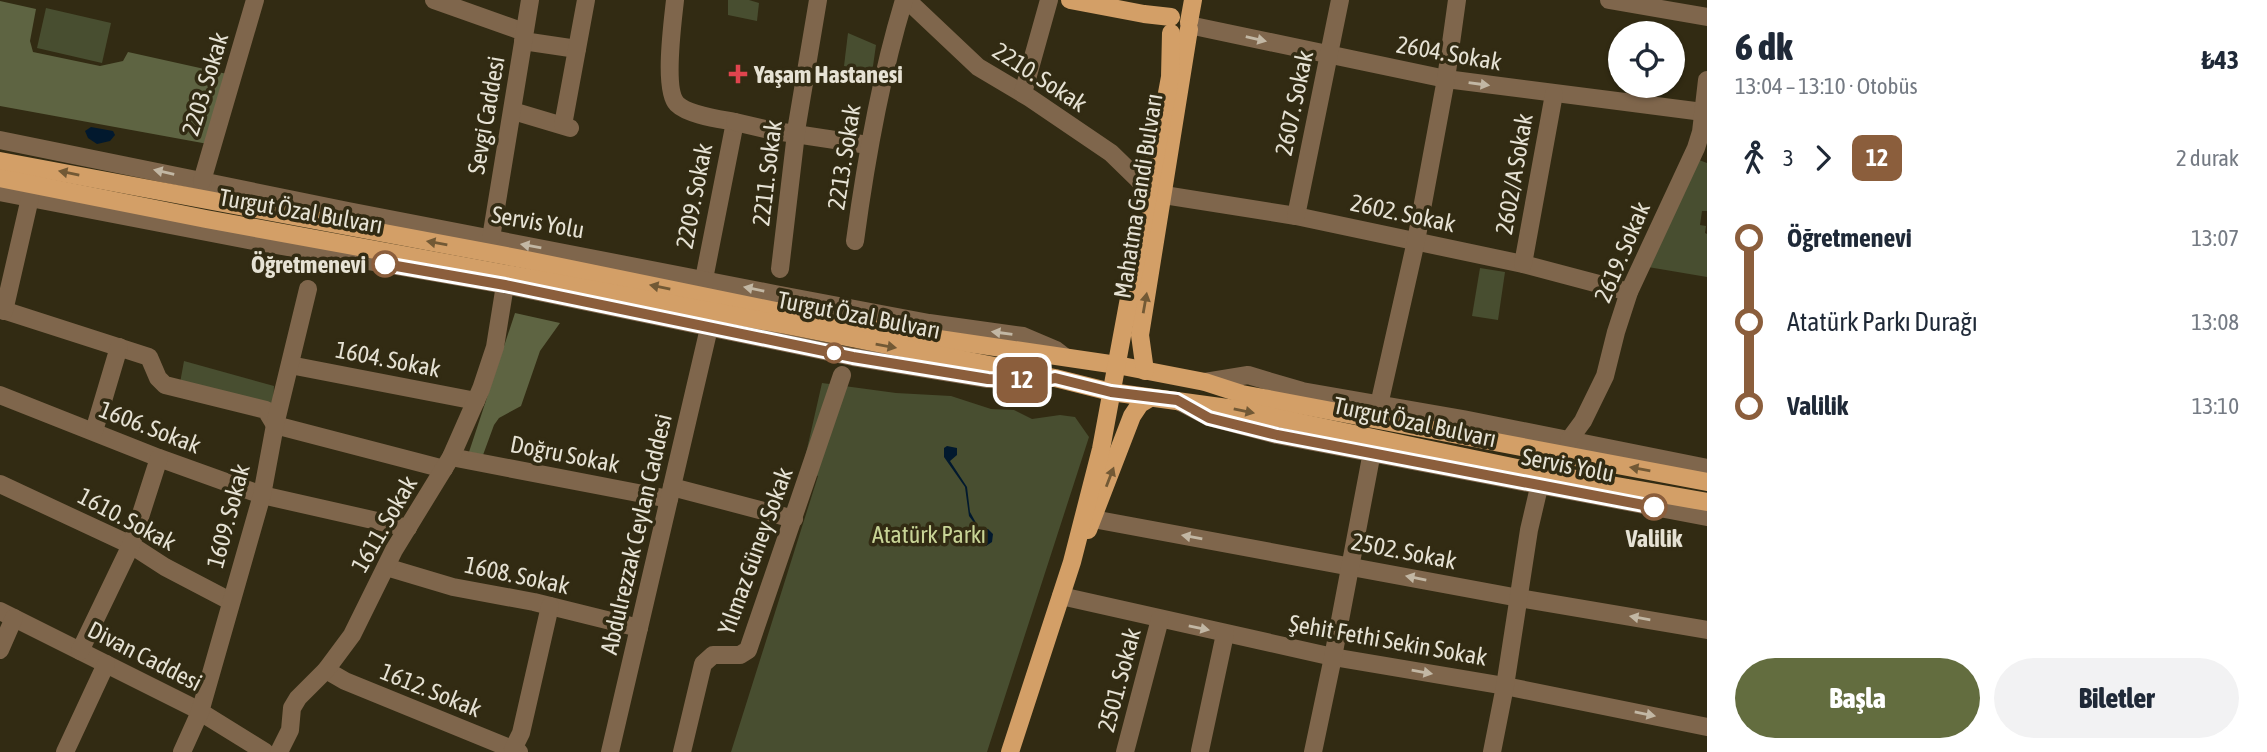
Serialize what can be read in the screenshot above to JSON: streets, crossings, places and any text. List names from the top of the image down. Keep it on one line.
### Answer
{"streets":{"main road":["Mahatma Gandi Bulvarı","Turgut Özal Bulvarı"],"street":["2604. Sokak","2210. Sokak","2203. Sokak","2607. Sokak","Sevgi Caddesi","2213. Sokak","2211. Sokak","2602/A Sokak","2209. Sokak","2602. Sokak","Servis Yolu","2619. Sokak","1604. Sokak","1606. Sokak","Doğru Sokak","1609. Sokak","1610. Sokak","1611. Sokak","Abdulrezzak Ceylan Caddesi","Yılmaz Güney Sokak","2502. Sokak","1608. Sokak","Şehit Fethi Sekin Sokak","Divan Caddesi","2501. Sokak","1612. Sokak"]},"crossings":[["2604. Sokak","2607. Sokak"],["2604. Sokak","2602/A Sokak"],["2604. Sokak","Mahatma Gandi Bulvarı"],["2604. Sokak","2619. Sokak"],["2210. Sokak","2213. Sokak"],["2210. Sokak","Mahatma Gandi Bulvarı"],["2210. Sokak","2602. Sokak"],["2203. Sokak","Servis Yolu"],["2607. Sokak","2602. Sokak"],["Sevgi Caddesi","Servis Yolu"],["2602/A Sokak","2602. Sokak"],["2209. Sokak","Servis Yolu"],["Mahatma Gandi Bulvarı","Turgut Özal Bulvarı"],["Mahatma Gandi Bulvarı","2602. Sokak"],["Turgut Özal Bulvarı","Servis Yolu"],["2602. Sokak","2619. Sokak"],["1604. Sokak","1609. Sokak"],["1604. Sokak","1611. Sokak"],["1606. Sokak","1609. Sokak"],["1606. Sokak","1611. Sokak"],["Doğru Sokak","1609. Sokak"],["Doğru Sokak","1611. Sokak"],["Doğru Sokak","Abdulrezzak Ceylan Caddesi"],["Doğru Sokak","Yılmaz Güney Sokak"],["1609. Sokak","1610. Sokak"],["1609. Sokak","Divan Caddesi"],["1611. Sokak","1608. Sokak"],["1611. Sokak","1612. Sokak"],["Abdulrezzak Ceylan Caddesi","1608. Sokak"],["Şehit Fethi Sekin Sokak","2501. Sokak"]],"one_way":["2604. Sokak","2502. Sokak","Şehit Fethi Sekin Sokak"],"parks":["Atatürk Parkı"],"places":{"health":["Yaşam Hastanesi"],"other":["Öğretmenevi","Valilik"]},"lines":["bus line 12"],"page":{"on_map":"12","heading":["6 dk","13:04 – 13:10 · Otobüs","₺43"],"legs":["3","12","2 durak"],"list":[{"name":"Öğretmenevi","value":"13:07"},{"name":"Atatürk Parkı Durağı","value":"13:08"},{"name":"Valilik","value":"13:10"}],"buttons":["Başla","Biletler"]}}
